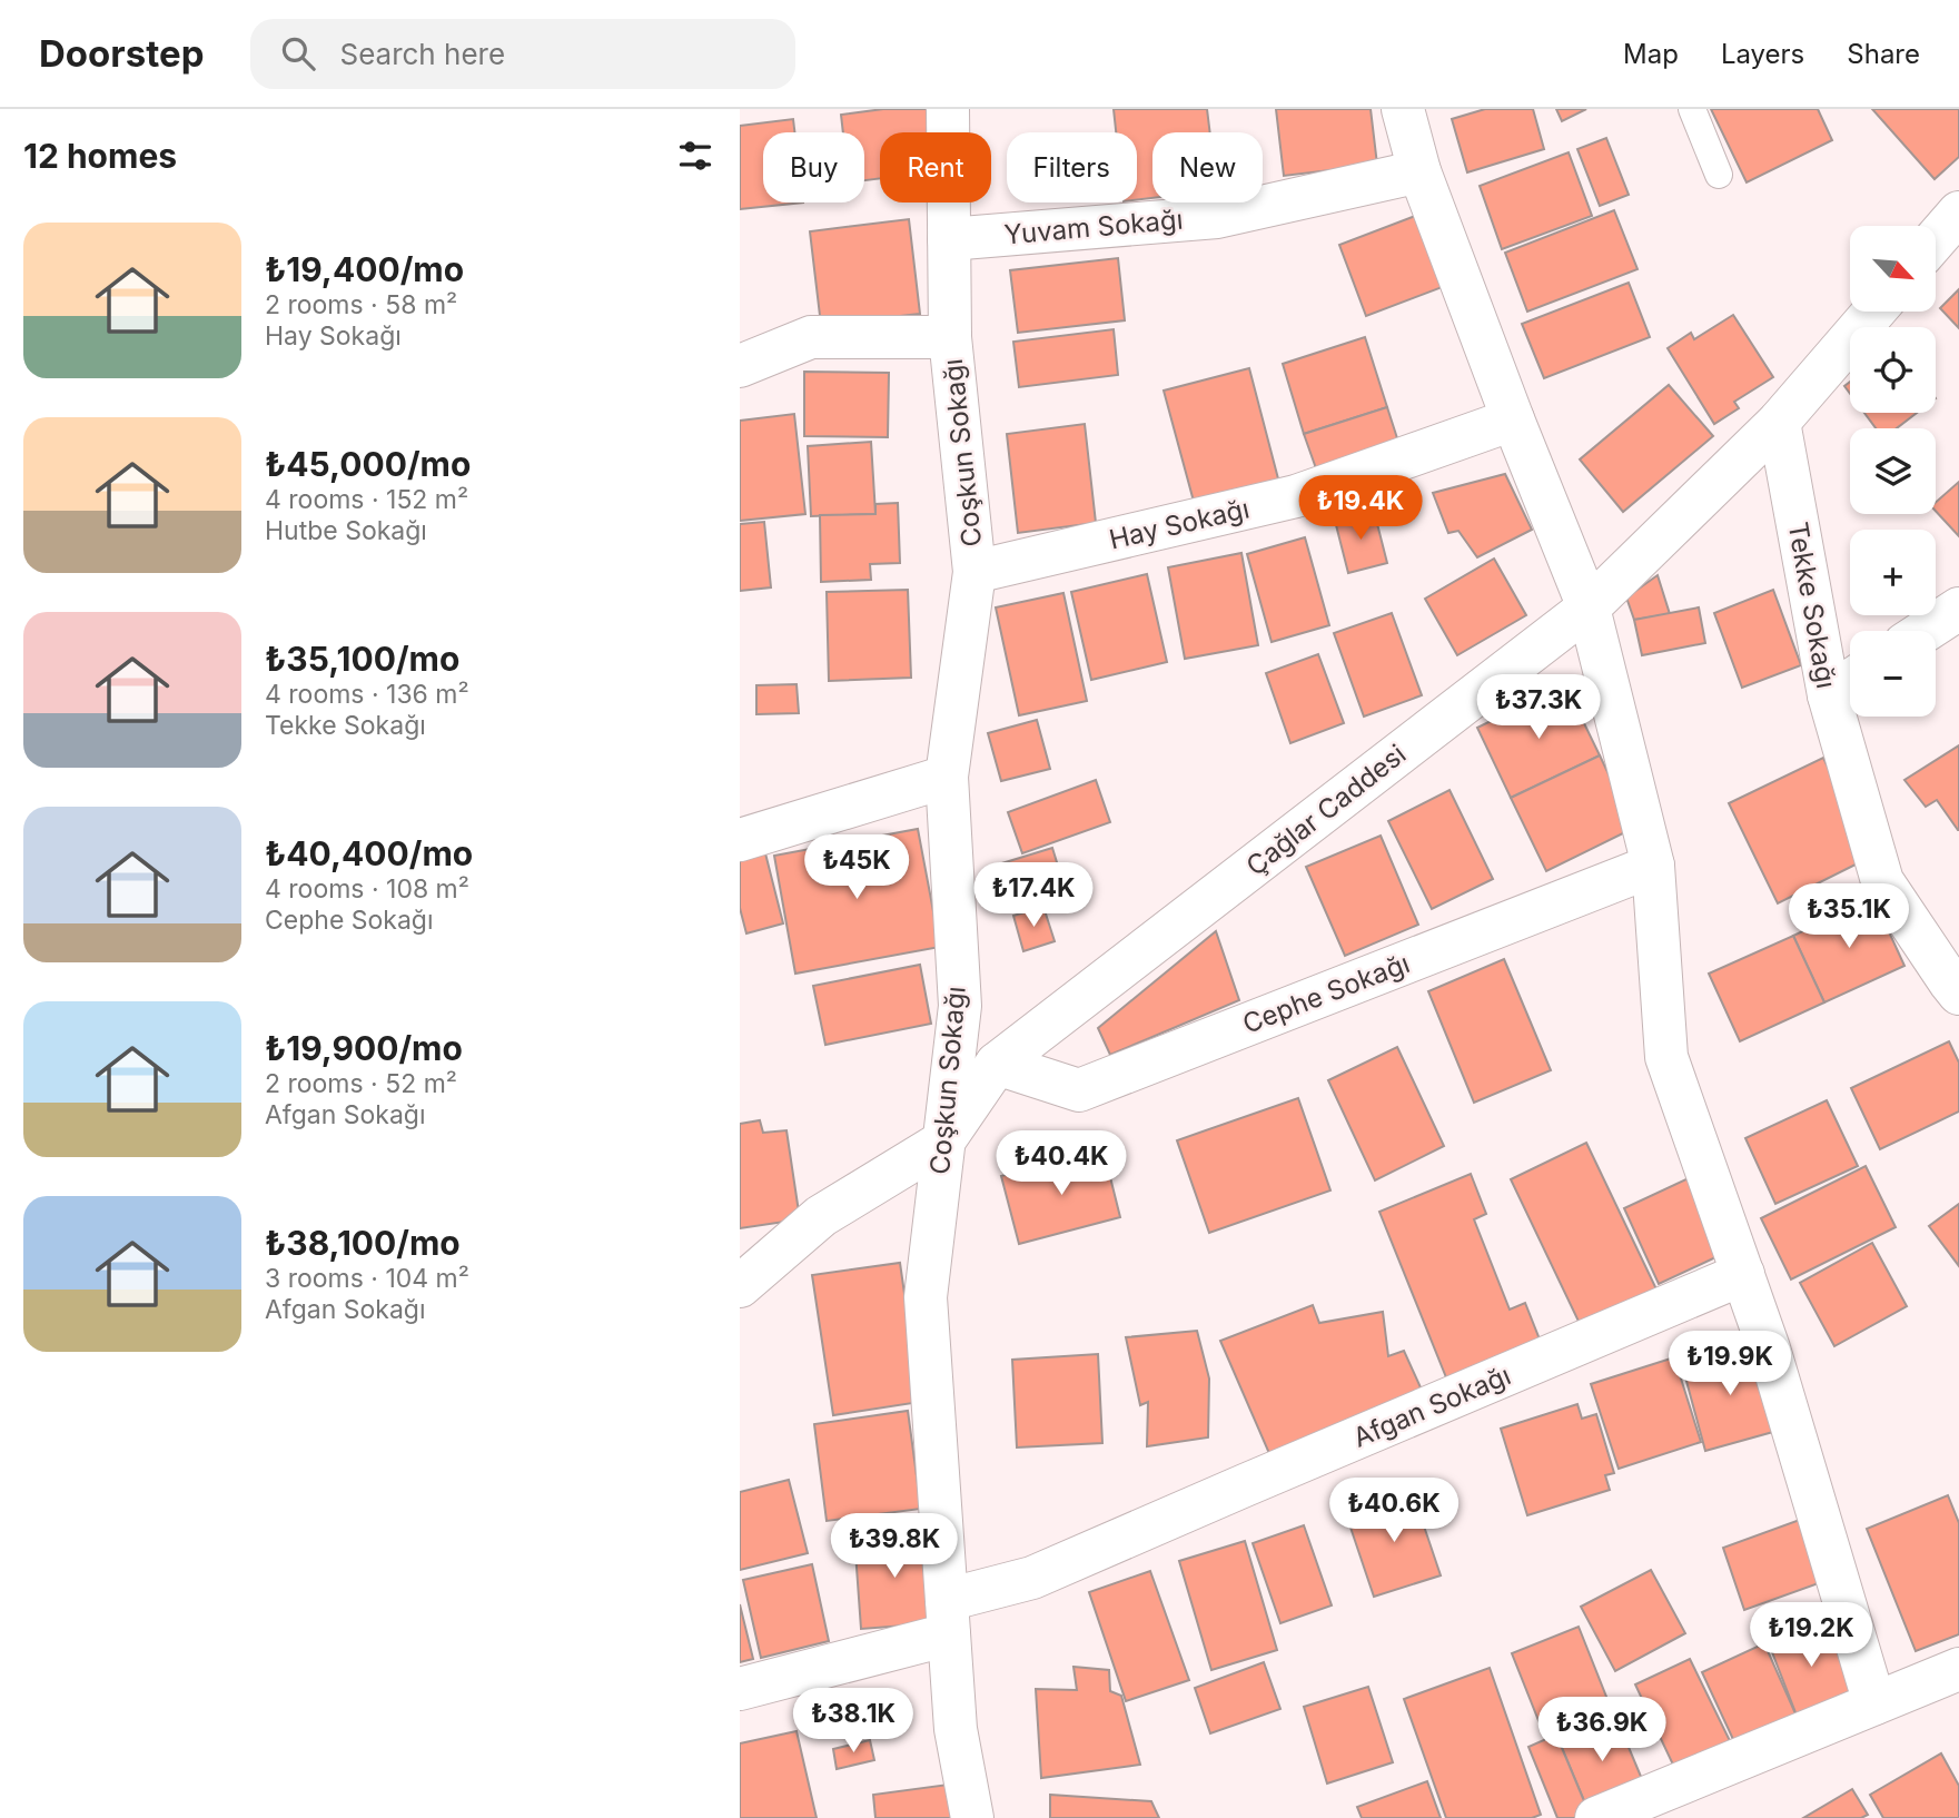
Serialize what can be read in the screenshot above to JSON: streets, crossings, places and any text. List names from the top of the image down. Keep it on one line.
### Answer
{"streets":{"street":["Yuvam Sokağı","Coşkun Sokağı","Hay Sokağı","Tekke Sokağı","Çağlar Caddesi","Cephe Sokağı","Afgan Sokağı"]},"crossings":[["Yuvam Sokağı","Coşkun Sokağı"],["Coşkun Sokağı","Hay Sokağı"],["Coşkun Sokağı","Çağlar Caddesi"],["Coşkun Sokağı","Afgan Sokağı"],["Tekke Sokağı","Çağlar Caddesi"],["Çağlar Caddesi","Cephe Sokağı"]],"north":"bottom right","page":{"header":"Doorstep","search":"Search here","nav":["Map","Layers","Share"],"heading":"12 homes","chip":["Buy","Rent","Filters","New"],"list":[{"name":"₺19,400/mo","note":"2 rooms · 58 m² · Hay Sokağı"},{"name":"₺45,000/mo","note":"4 rooms · 152 m² · Hutbe Sokağı"},{"name":"₺35,100/mo","note":"4 rooms · 136 m² · Tekke Sokağı"},{"name":"₺40,400/mo","note":"4 rooms · 108 m² · Cephe Sokağı"},{"name":"₺19,900/mo","note":"2 rooms · 52 m² · Afgan Sokağı"},{"name":"₺38,100/mo","note":"3 rooms · 104 m² · Afgan Sokağı"}],"map_buttons":["+","−"],"price":["₺19.4K","₺37.3K","₺45K","₺17.4K","₺35.1K","₺40.4K","₺19.9K","₺40.6K","₺39.8K","₺19.2K","₺38.1K","₺36.9K"]}}
